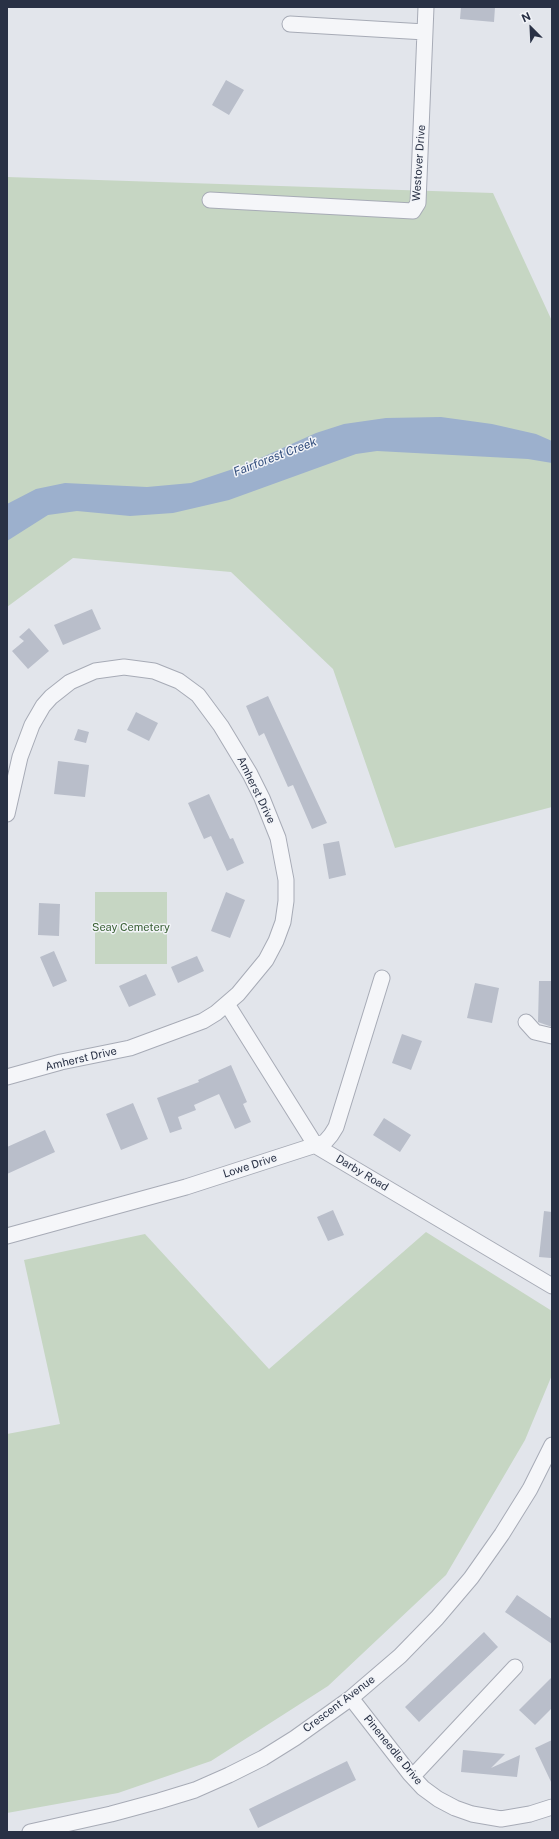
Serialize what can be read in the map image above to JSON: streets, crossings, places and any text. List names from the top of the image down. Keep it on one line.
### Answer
{"streets":{"street":["Westover Drive","Amherst Drive","Lowe Drive","Darby Road","Crescent Avenue","Pineneedle Drive"]},"crossings":[["Amherst Drive","Darby Road"],["Lowe Drive","Darby Road"],["Crescent Avenue","Pineneedle Drive"]],"water":["Fairforest Creek"],"parks":["Seay Cemetery"],"north":"top left"}
